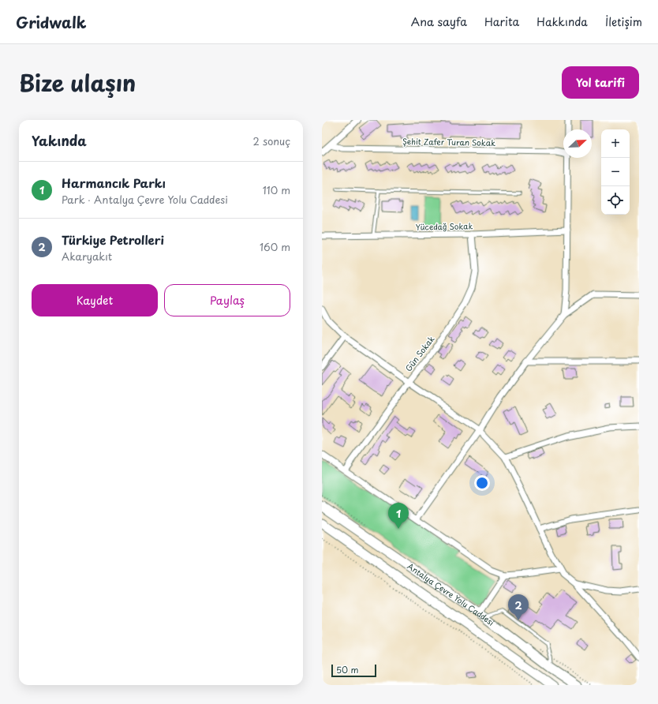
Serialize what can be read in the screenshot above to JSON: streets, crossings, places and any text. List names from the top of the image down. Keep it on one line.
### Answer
{"streets":{"highway":["Antalya Çevre Yolu Caddesi"],"street":["Şehit Zafer Turan Sokak","Yücedağ Sokak","Gün Sokak"]},"crossings":[["Yücedağ Sokak","Gün Sokak"]],"scale_bar":"50 m","north":"top right","page":{"header":"Gridwalk","nav":["Ana sayfa","Harita","Hakkında","İletişim"],"title":"Bize ulaşın","buttons":["Yol tarifi",["Kaydet","Paylaş"]],"heading":["Yakında","2 sonuç"],"map_buttons":["+","−"],"list":[{"mark":"1","name":"Harmancık Parkı","note":"Park · Antalya Çevre Yolu Caddesi","value":"110 m"},{"mark":"2","name":"Türkiye Petrolleri","note":"Akaryakıt","value":"160 m"}],"pins":["1","2"],"scale":"50 m"}}
